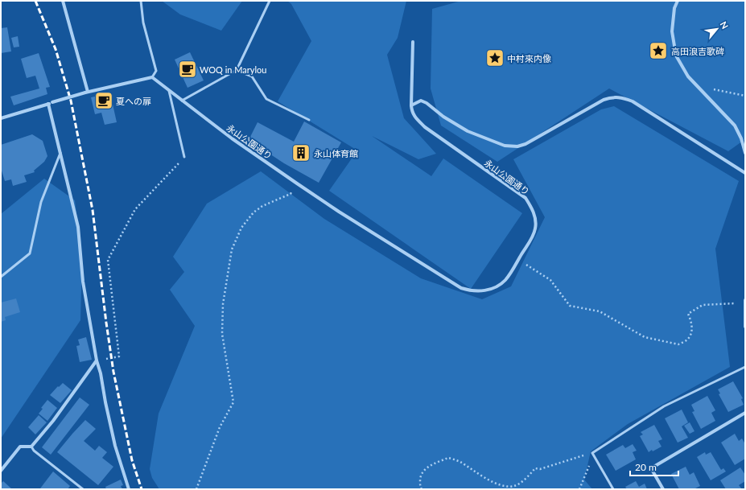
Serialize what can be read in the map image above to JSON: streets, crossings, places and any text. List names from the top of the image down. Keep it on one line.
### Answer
{"streets":{"street":["永山公園通り"]},"places":{"place":["高田浪吉歌碑","中村來内像"],"cafe":["WOQ in Marylou","夏への扉"],"building":["永山体育館"]},"scale_bar":"20 m","north":"top right"}
